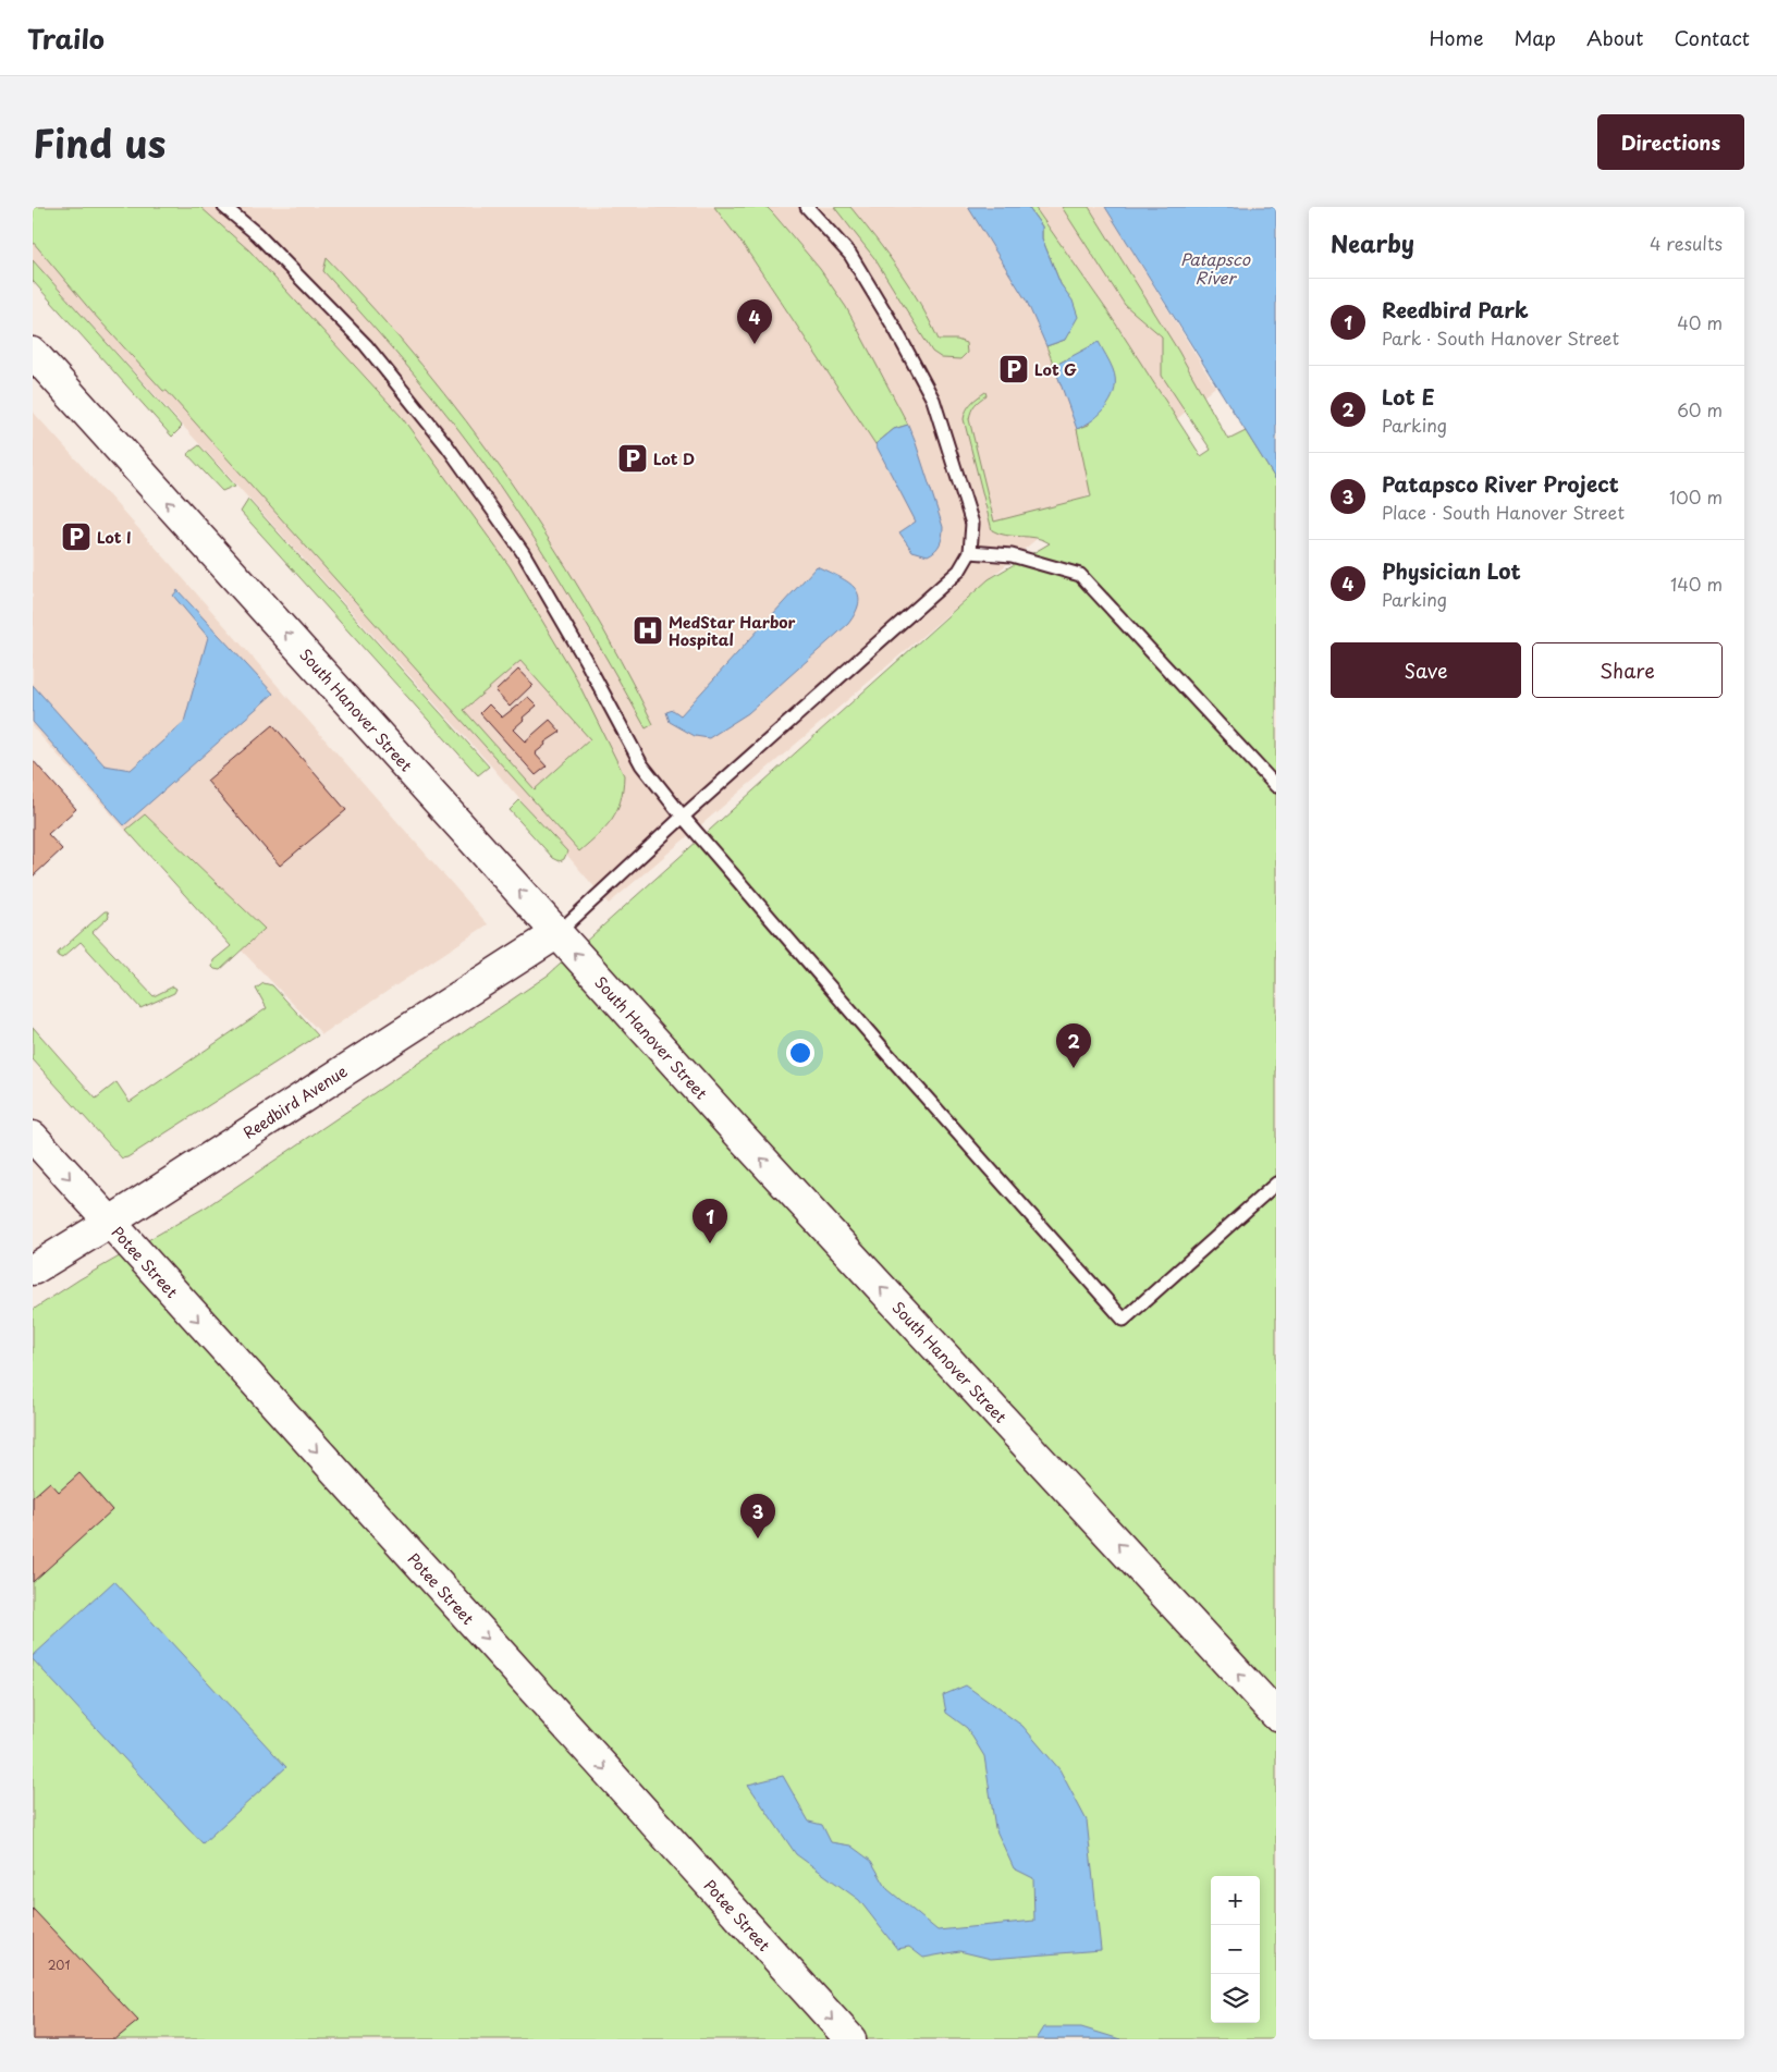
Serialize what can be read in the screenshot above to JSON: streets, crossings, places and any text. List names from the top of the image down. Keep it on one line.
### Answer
{"streets":{"main road":["South Hanover Street","Reedbird Avenue","Potee Street"]},"crossings":[["South Hanover Street","Reedbird Avenue"],["Reedbird Avenue","Potee Street"]],"one_way":["South Hanover Street","Potee Street"],"water":["Patapsco River"],"places":{"parking":["Lot G","Lot D","Lot I"],"hospital":["MedStar Harbor Hospital"]},"house_numbers":["201"],"page":{"header":"Trailo","nav":["Home","Map","About","Contact"],"title":"Find us","buttons":["Directions",["Save","Share"]],"heading":["Nearby","4 results"],"list":[{"mark":"1","name":"Reedbird Park","note":"Park · South Hanover Street","value":"40 m"},{"mark":"2","name":"Lot E","note":"Parking","value":"60 m"},{"mark":"3","name":"Patapsco River Project","note":"Place · South Hanover Street","value":"100 m"},{"mark":"4","name":"Physician Lot","note":"Parking","value":"140 m"}],"pins":["4","2","1","3"],"map_buttons":["+","−"]}}
